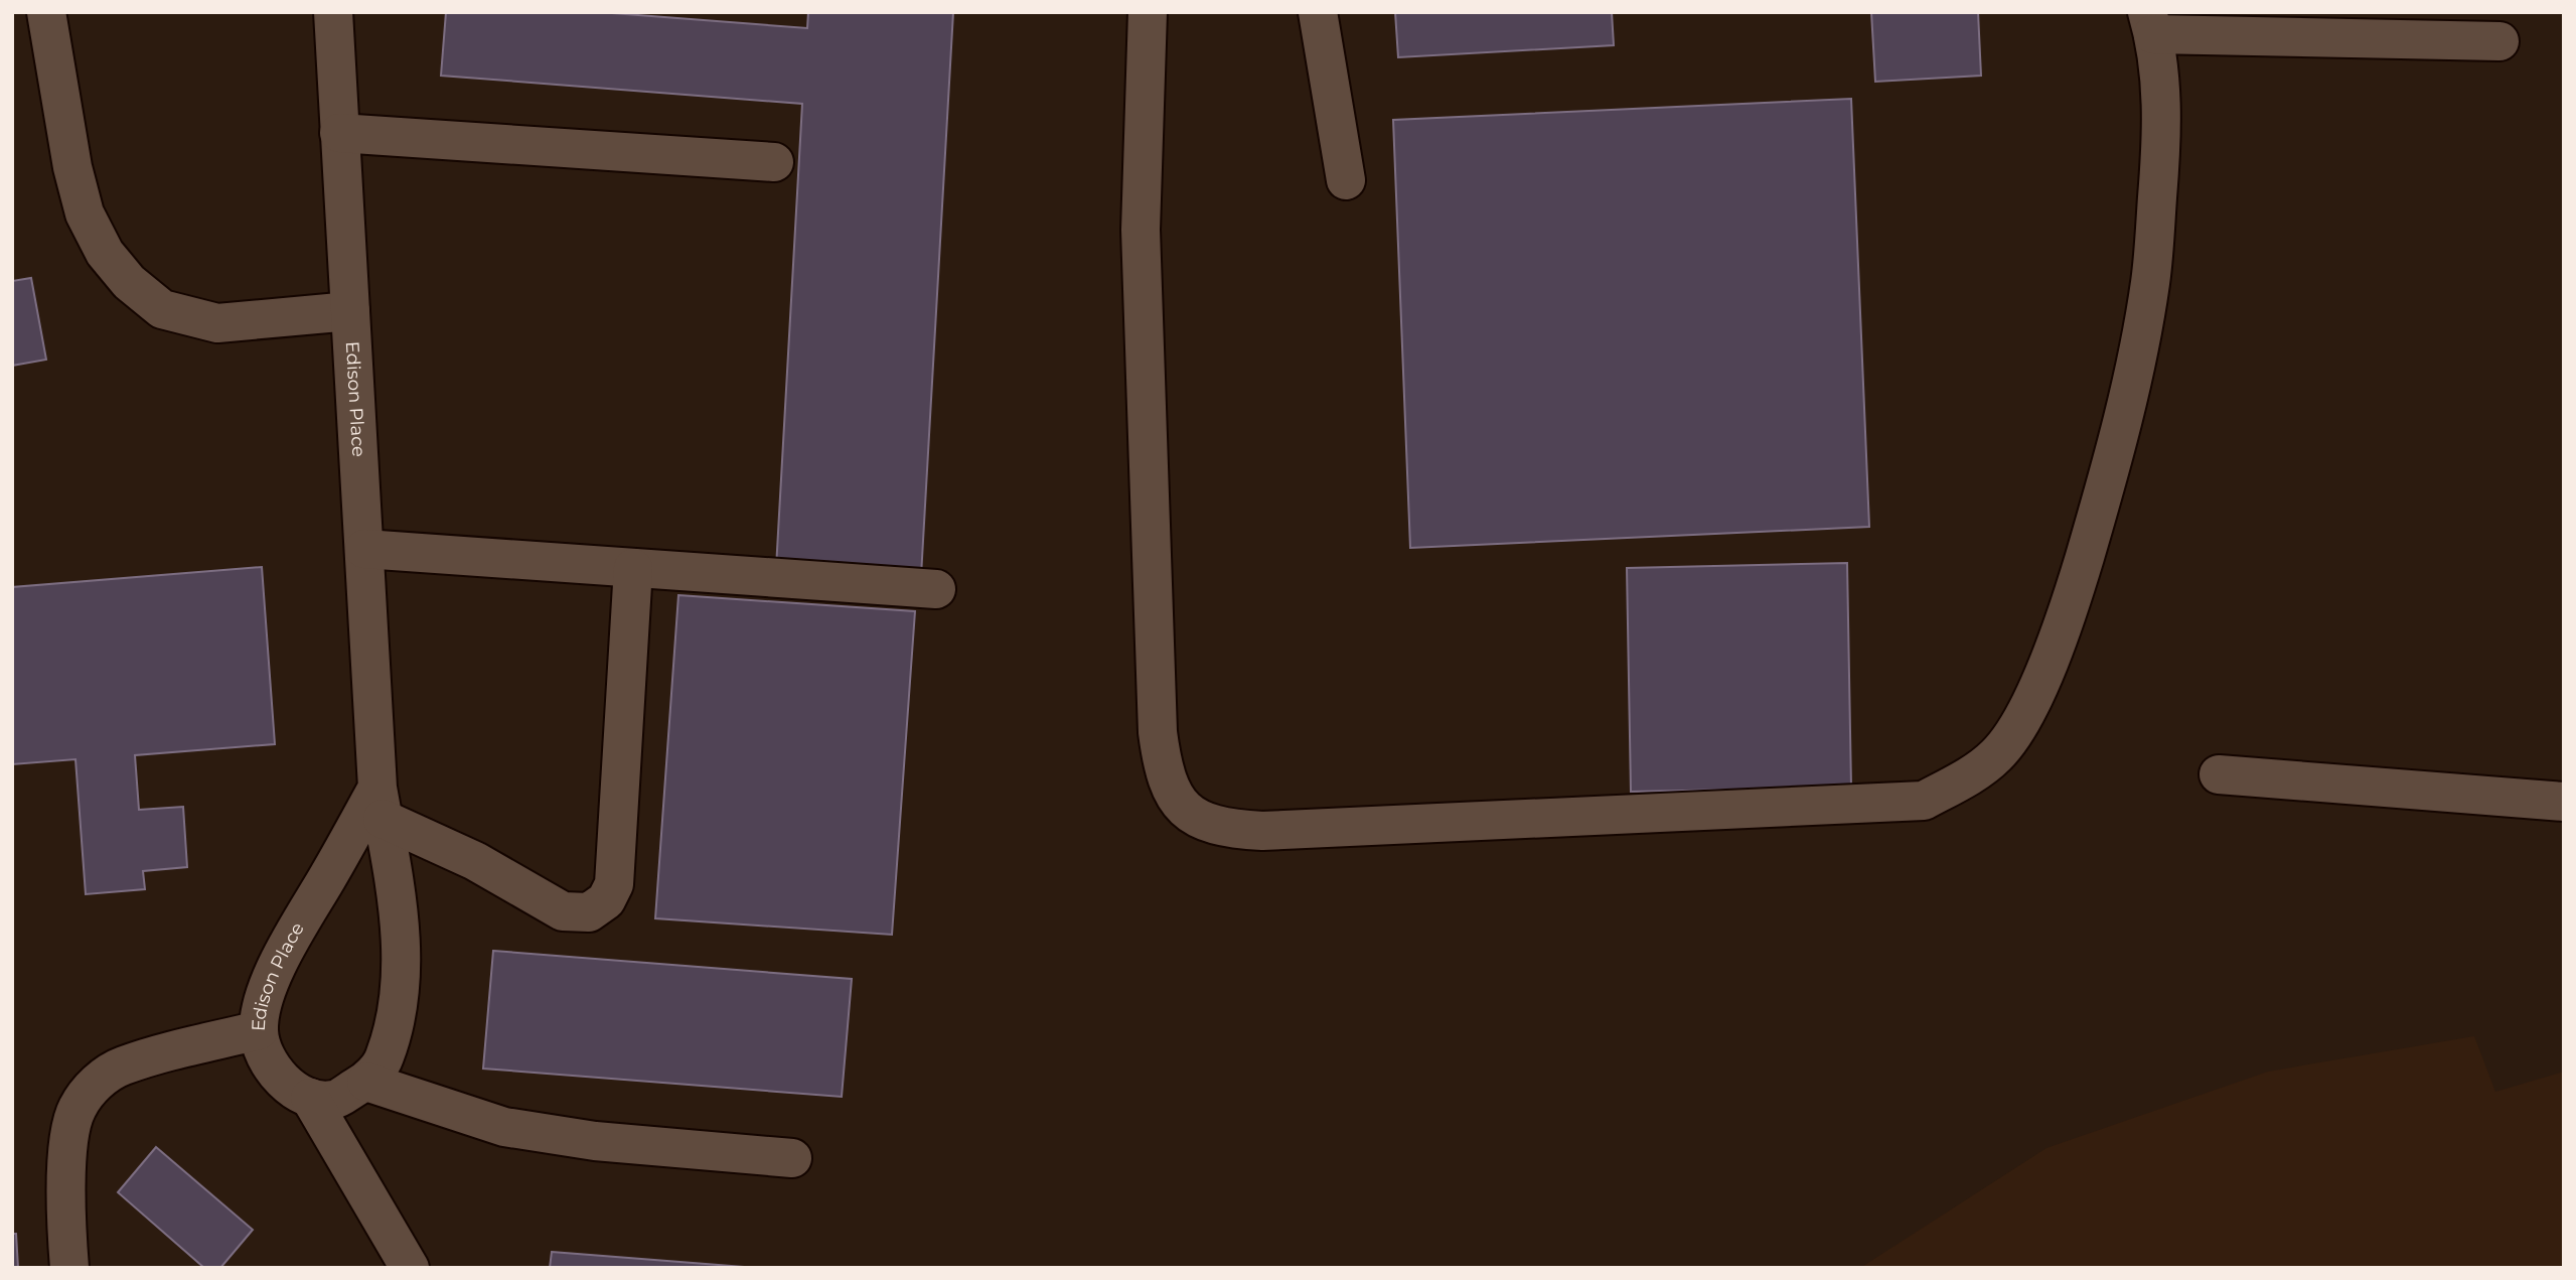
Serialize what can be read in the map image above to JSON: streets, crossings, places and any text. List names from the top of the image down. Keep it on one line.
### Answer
{"streets":{"lane":["Edison Place"]}}
